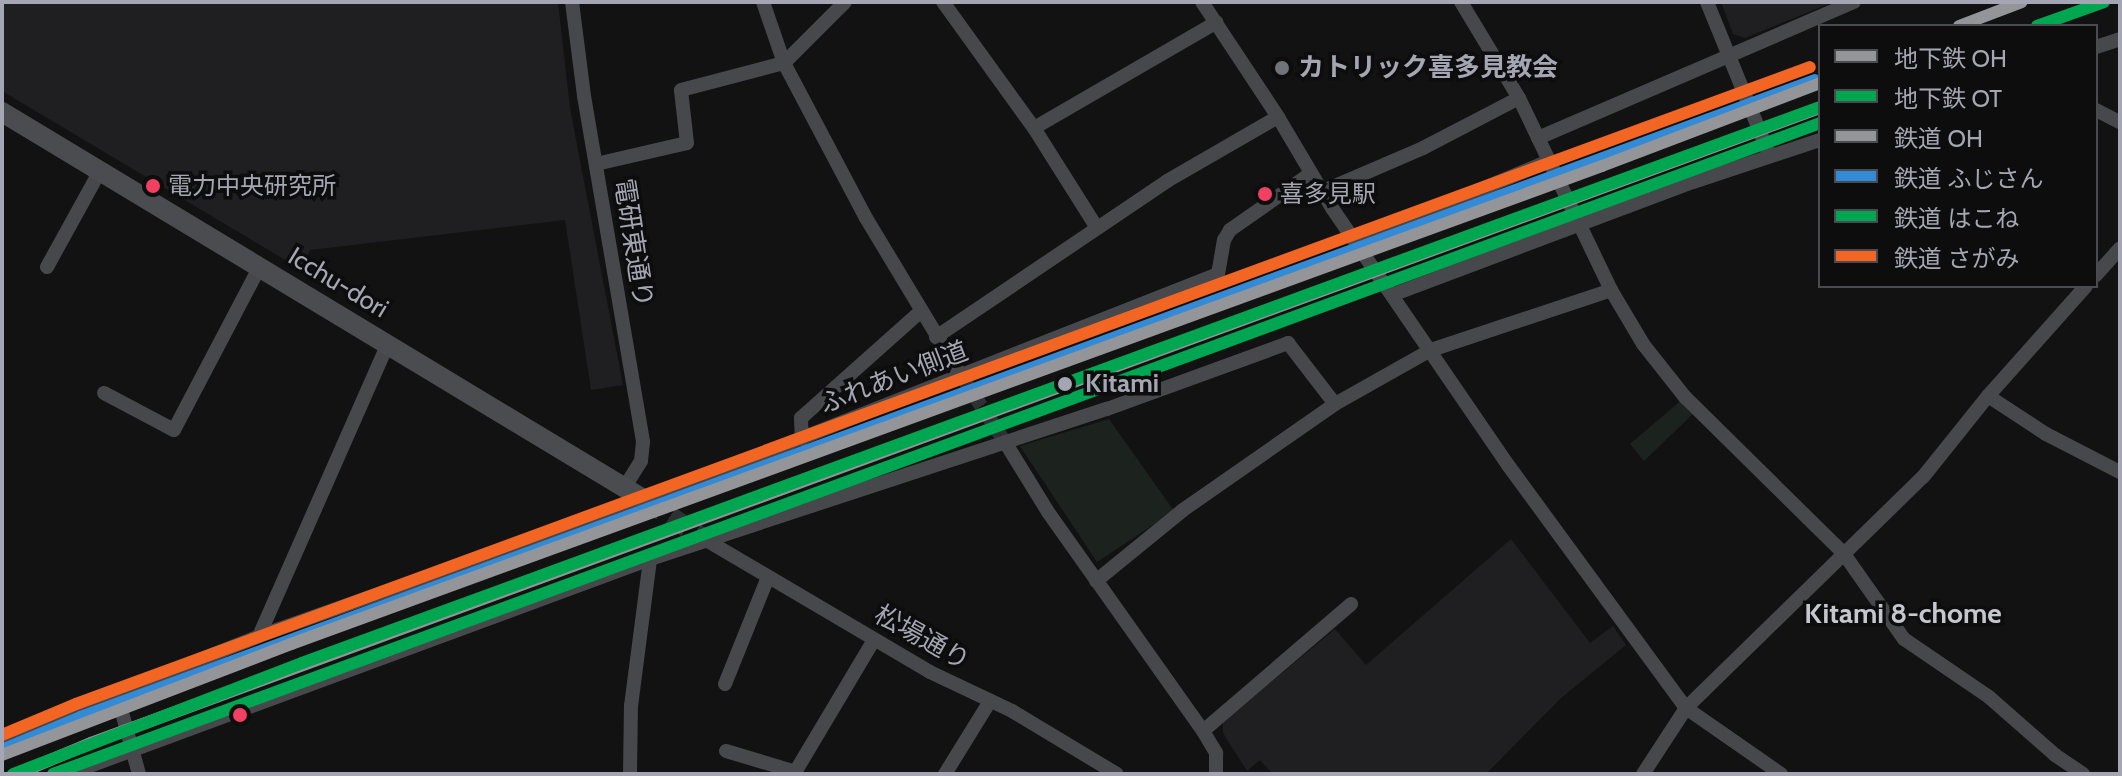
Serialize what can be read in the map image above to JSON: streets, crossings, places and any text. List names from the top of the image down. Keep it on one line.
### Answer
{"streets":{"street":["電研東通り","Icchu-dori","ふれあい側道","松場通り"]},"crossings":[["電研東通り","Icchu-dori"],["Icchu-dori","ふれあい側道"]],"districts":["Kitami 8-chome"],"places":["カトリック喜多見教会","電力中央研究所","喜多見駅","Kitami"],"lines":["metro line OH","metro line OT","rail line さがみ","rail line ふじさん","rail line OH","rail line はこね"],"legend":["地下鉄 OH","地下鉄 OT","鉄道 OH","鉄道 ふじさん","鉄道 はこね","鉄道 さがみ"]}
